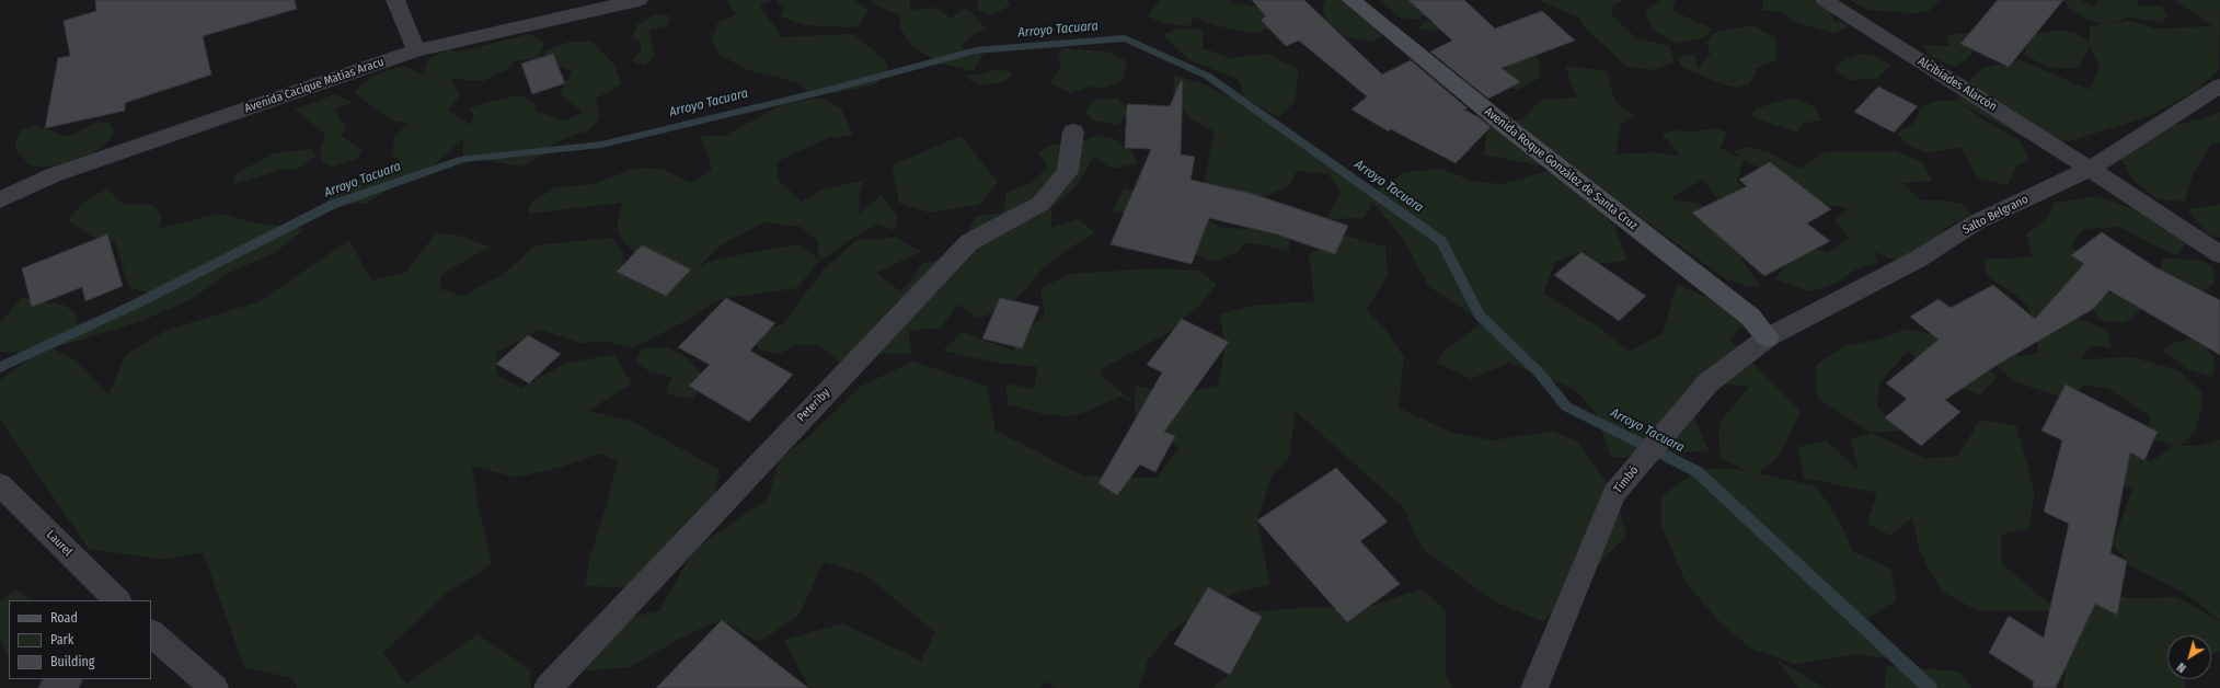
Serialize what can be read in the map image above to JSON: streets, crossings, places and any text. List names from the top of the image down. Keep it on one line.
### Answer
{"streets":{"main road":["Avenida Roque González de Santa Cruz"],"street":["Alcibíades Alarcón","Avenida Cacique Matías Aracu","Salto Belgrano","Peteriby","Timbó","Laurel"]},"crossings":[["Alcibíades Alarcón","Salto Belgrano"],["Avenida Roque González de Santa Cruz","Salto Belgrano"],["Avenida Roque González de Santa Cruz","Timbó"],["Salto Belgrano","Timbó"]],"water":["Arroyo Tacuara"],"legend":["Road","Park","Building"],"north":"bottom left"}
